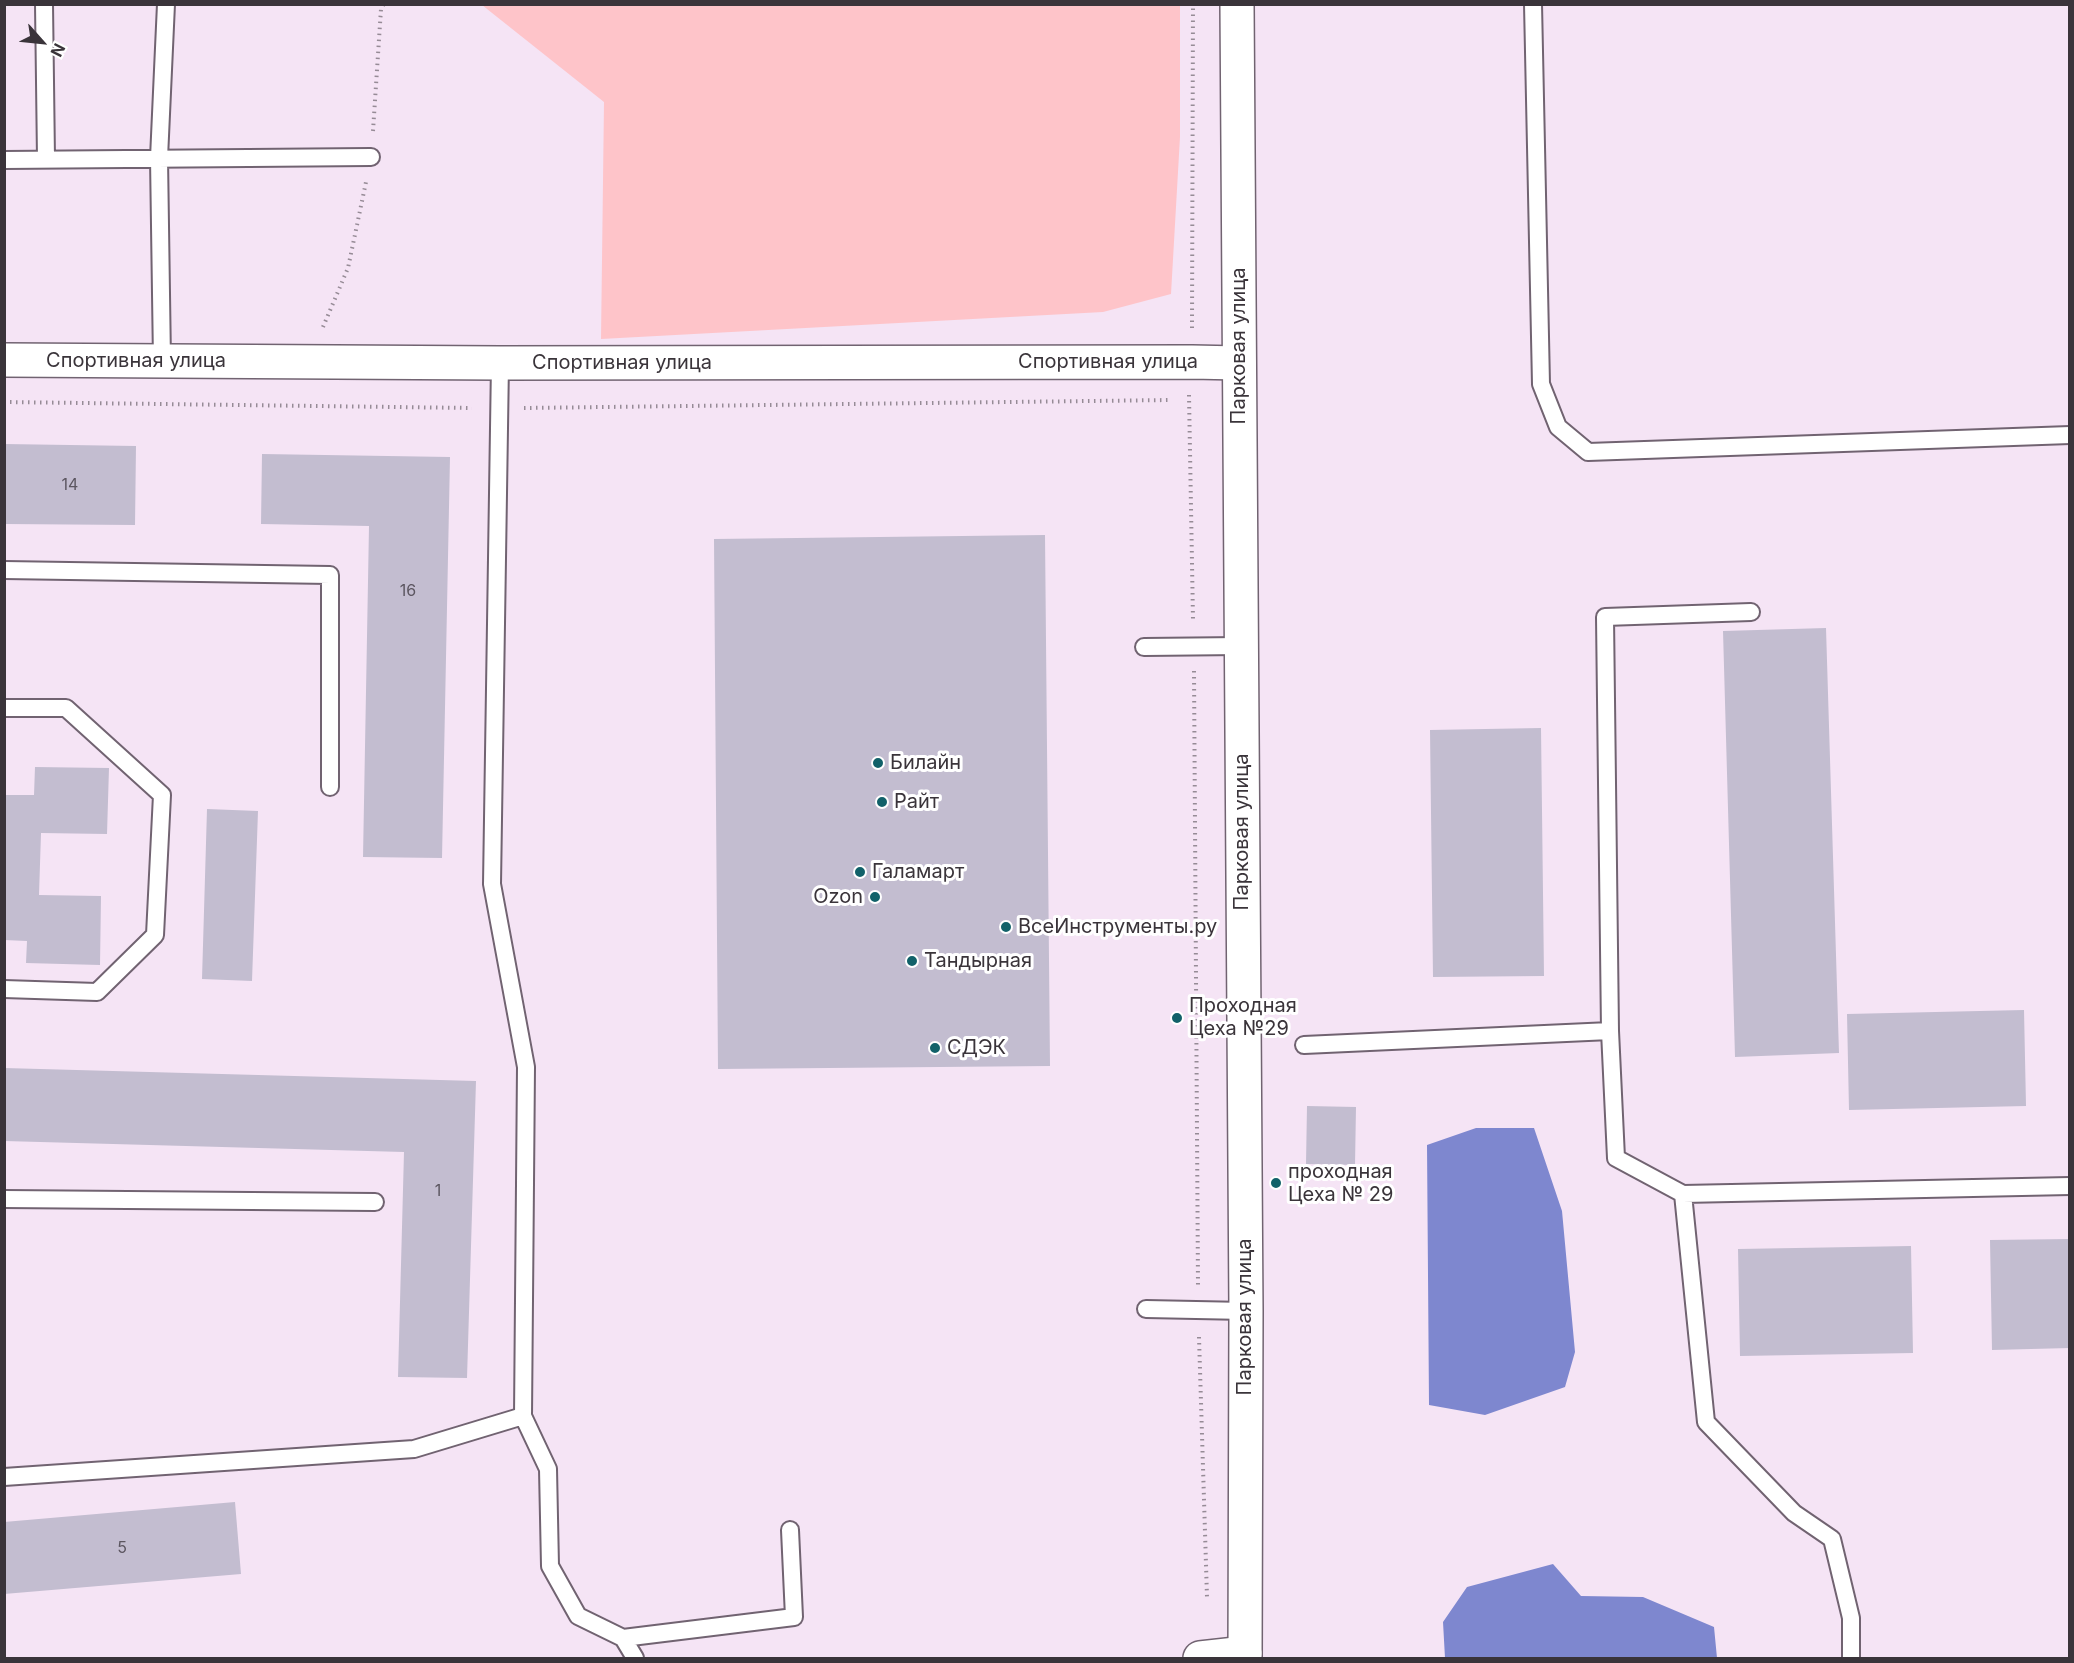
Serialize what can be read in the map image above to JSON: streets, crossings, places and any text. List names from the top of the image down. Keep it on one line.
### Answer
{"streets":{"main road":["Парковая улица","Спортивная улица"]},"crossings":[["Парковая улица","Спортивная улица"]],"places":["Билайн","Райт","Галамарт","Ozon","ВсеИнструменты.ру","Тандырная","Проходная Цеха №29","СДЭК","проходная Цеха № 29"],"house_numbers":["14","16","1","5"],"north":"bottom right"}
